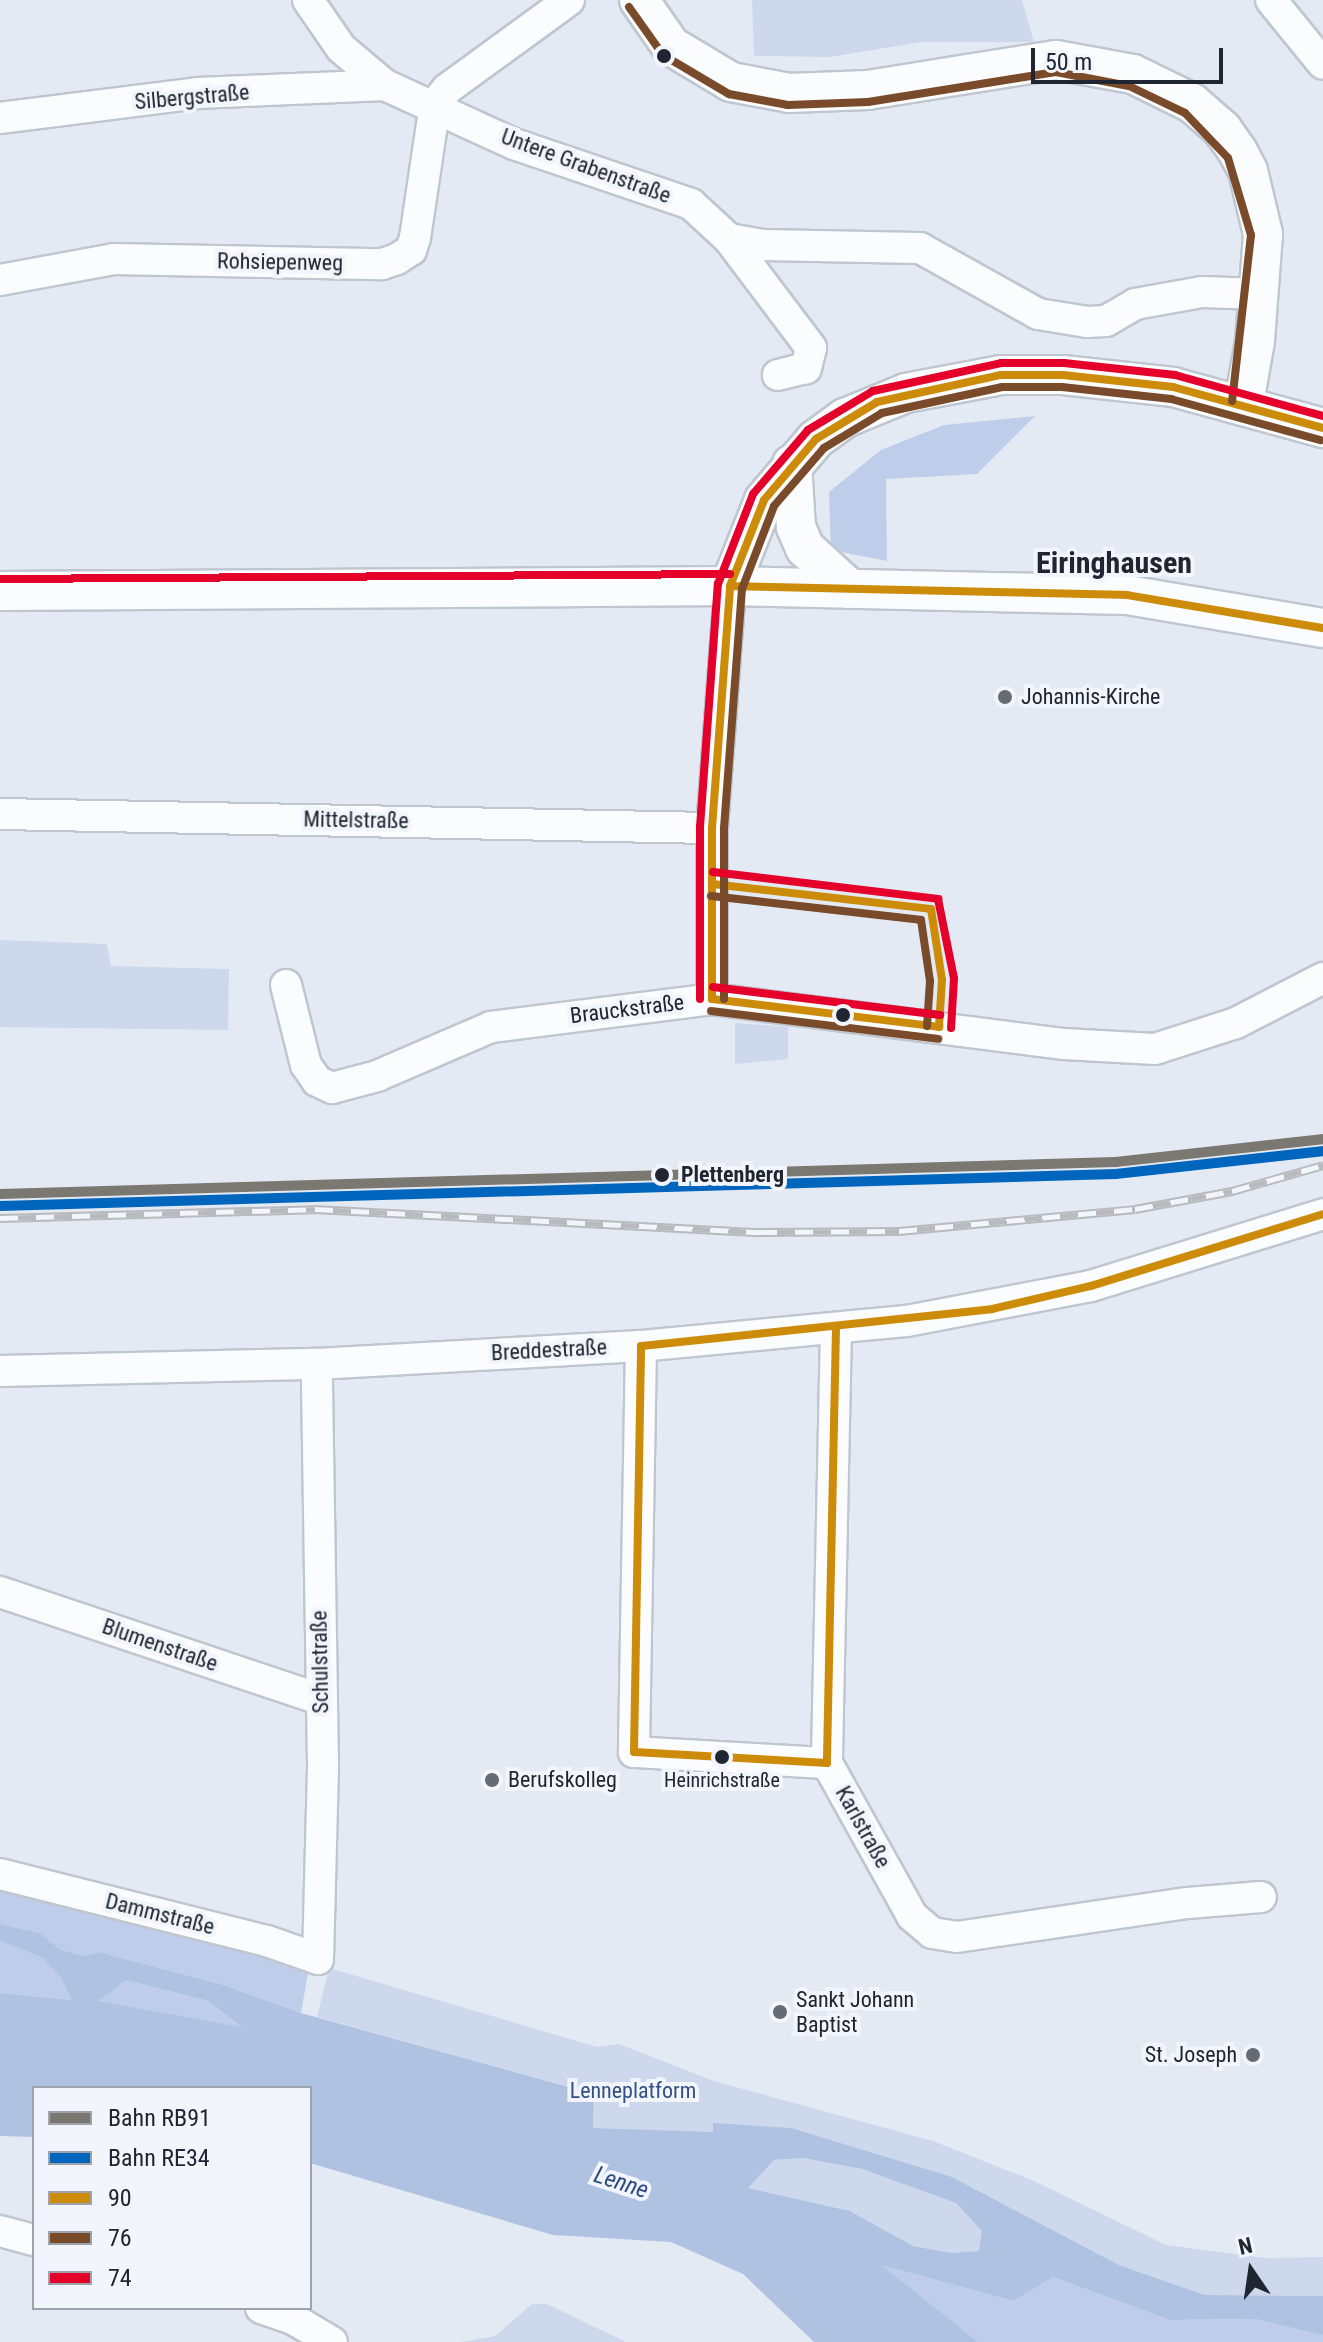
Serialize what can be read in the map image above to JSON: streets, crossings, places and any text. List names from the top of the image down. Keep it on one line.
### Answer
{"streets":{"street":["Silbergstraße","Untere Grabenstraße","Rohsiepenweg","Mittelstraße","Brauckstraße","Breddestraße","Blumenstraße","Schulstraße","Karlstraße","Dammstraße"]},"crossings":[["Silbergstraße","Untere Grabenstraße"],["Untere Grabenstraße","Rohsiepenweg"],["Breddestraße","Schulstraße"],["Breddestraße","Karlstraße"],["Blumenstraße","Schulstraße"],["Schulstraße","Dammstraße"]],"districts":["Eiringhausen"],"water":["Lenne"],"parks":["Lenneplatform"],"places":["Johannis-Kirche","Plettenberg","Heinrichstraße","Berufskolleg","Sankt Johann Baptist","St. Joseph"],"lines":["transit line 76","transit line 74","transit line 90","rail line RB91","rail line RE34"],"legend":["Bahn RB91","Bahn RE34","90","76","74"],"scale_bar":"50 m","north":"top"}
